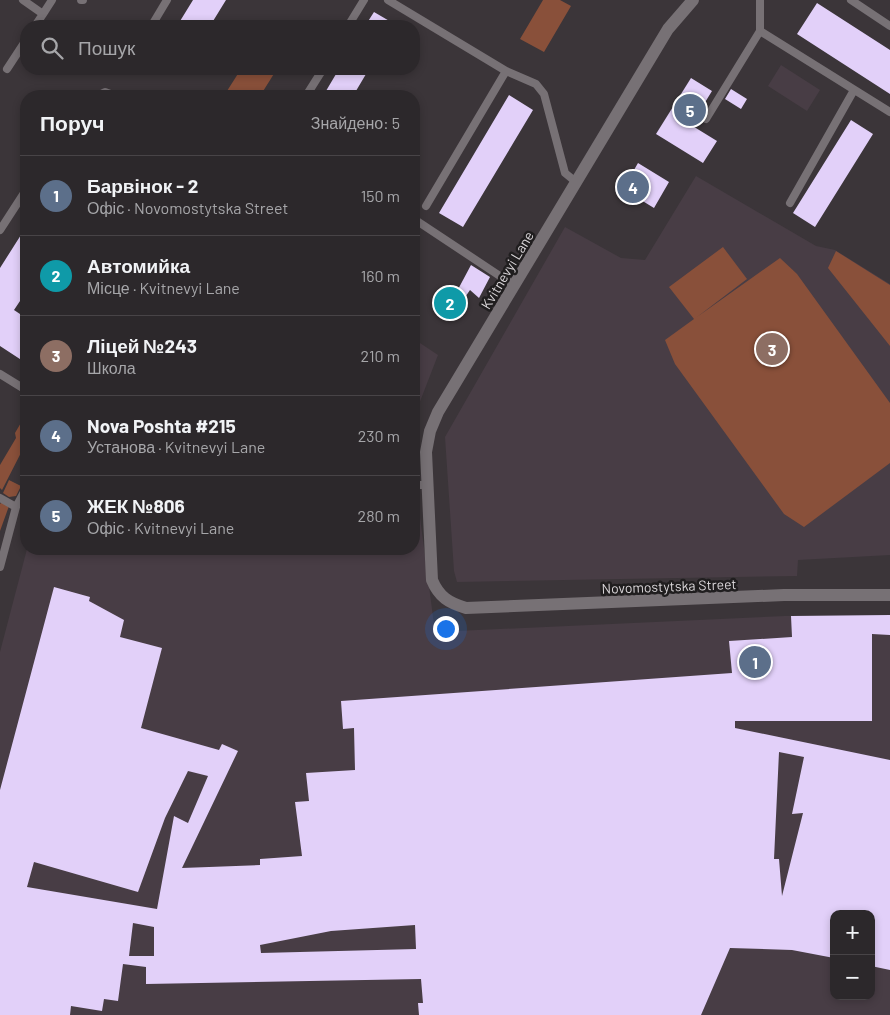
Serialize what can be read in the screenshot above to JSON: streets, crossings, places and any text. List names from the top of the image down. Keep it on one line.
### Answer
{"streets":{"street":["Kvitnevyi Lane","Novomostytska Street"]},"crossings":[["Kvitnevyi Lane","Novomostytska Street"]],"page":{"search":"Пошук","heading":["Поруч","Знайдено: 5"],"pins":["5","4","2","3","1"],"list":[{"mark":"1","name":"Барвінок - 2","note":"Офіс · Novomostytska Street","value":"150 m"},{"mark":"2","name":"Автомийка","note":"Місце · Kvitnevyi Lane","value":"160 m"},{"mark":"3","name":"Ліцей №243","note":"Школа","value":"210 m"},{"mark":"4","name":"Nova Poshta #215","note":"Установа · Kvitnevyi Lane","value":"230 m"},{"mark":"5","name":"ЖЕК №806","note":"Офіс · Kvitnevyi Lane","value":"280 m"}],"map_buttons":["+","−"]}}
